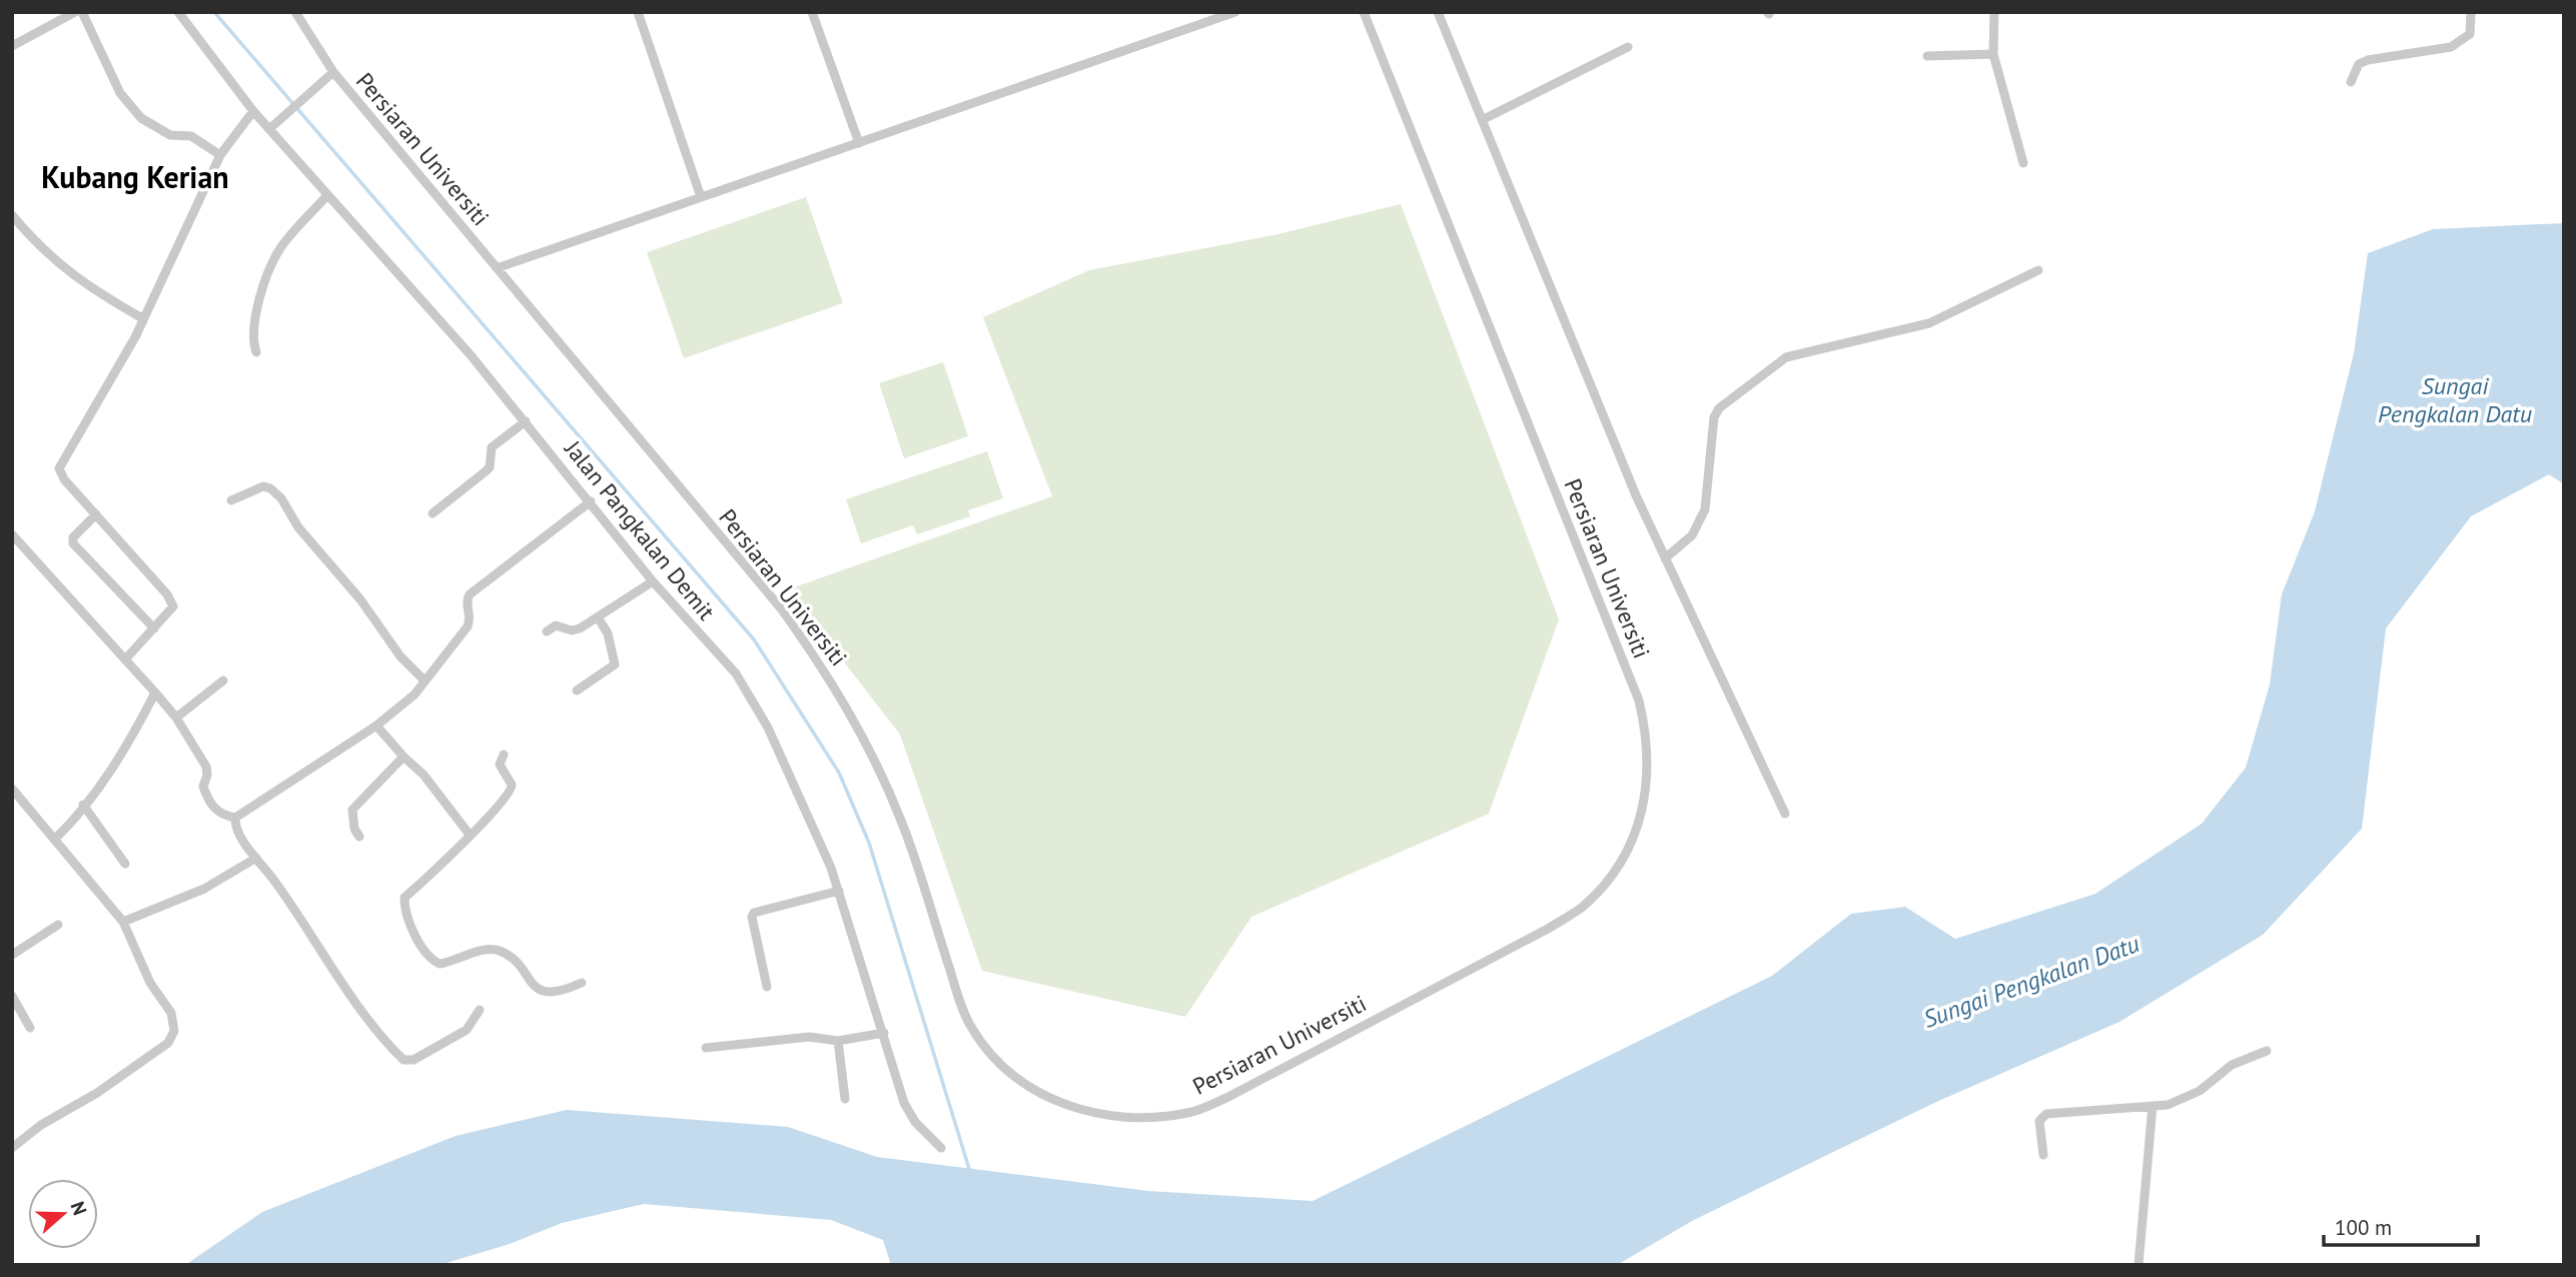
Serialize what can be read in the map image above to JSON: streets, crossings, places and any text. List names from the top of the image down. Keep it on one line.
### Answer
{"streets":{"street":["Persiaran Universiti","Jalan Pangkalan Demit"]},"districts":["Kubang Kerian"],"water":["Sungai Pengkalan Datu"],"scale_bar":"100 m","north":"right"}
